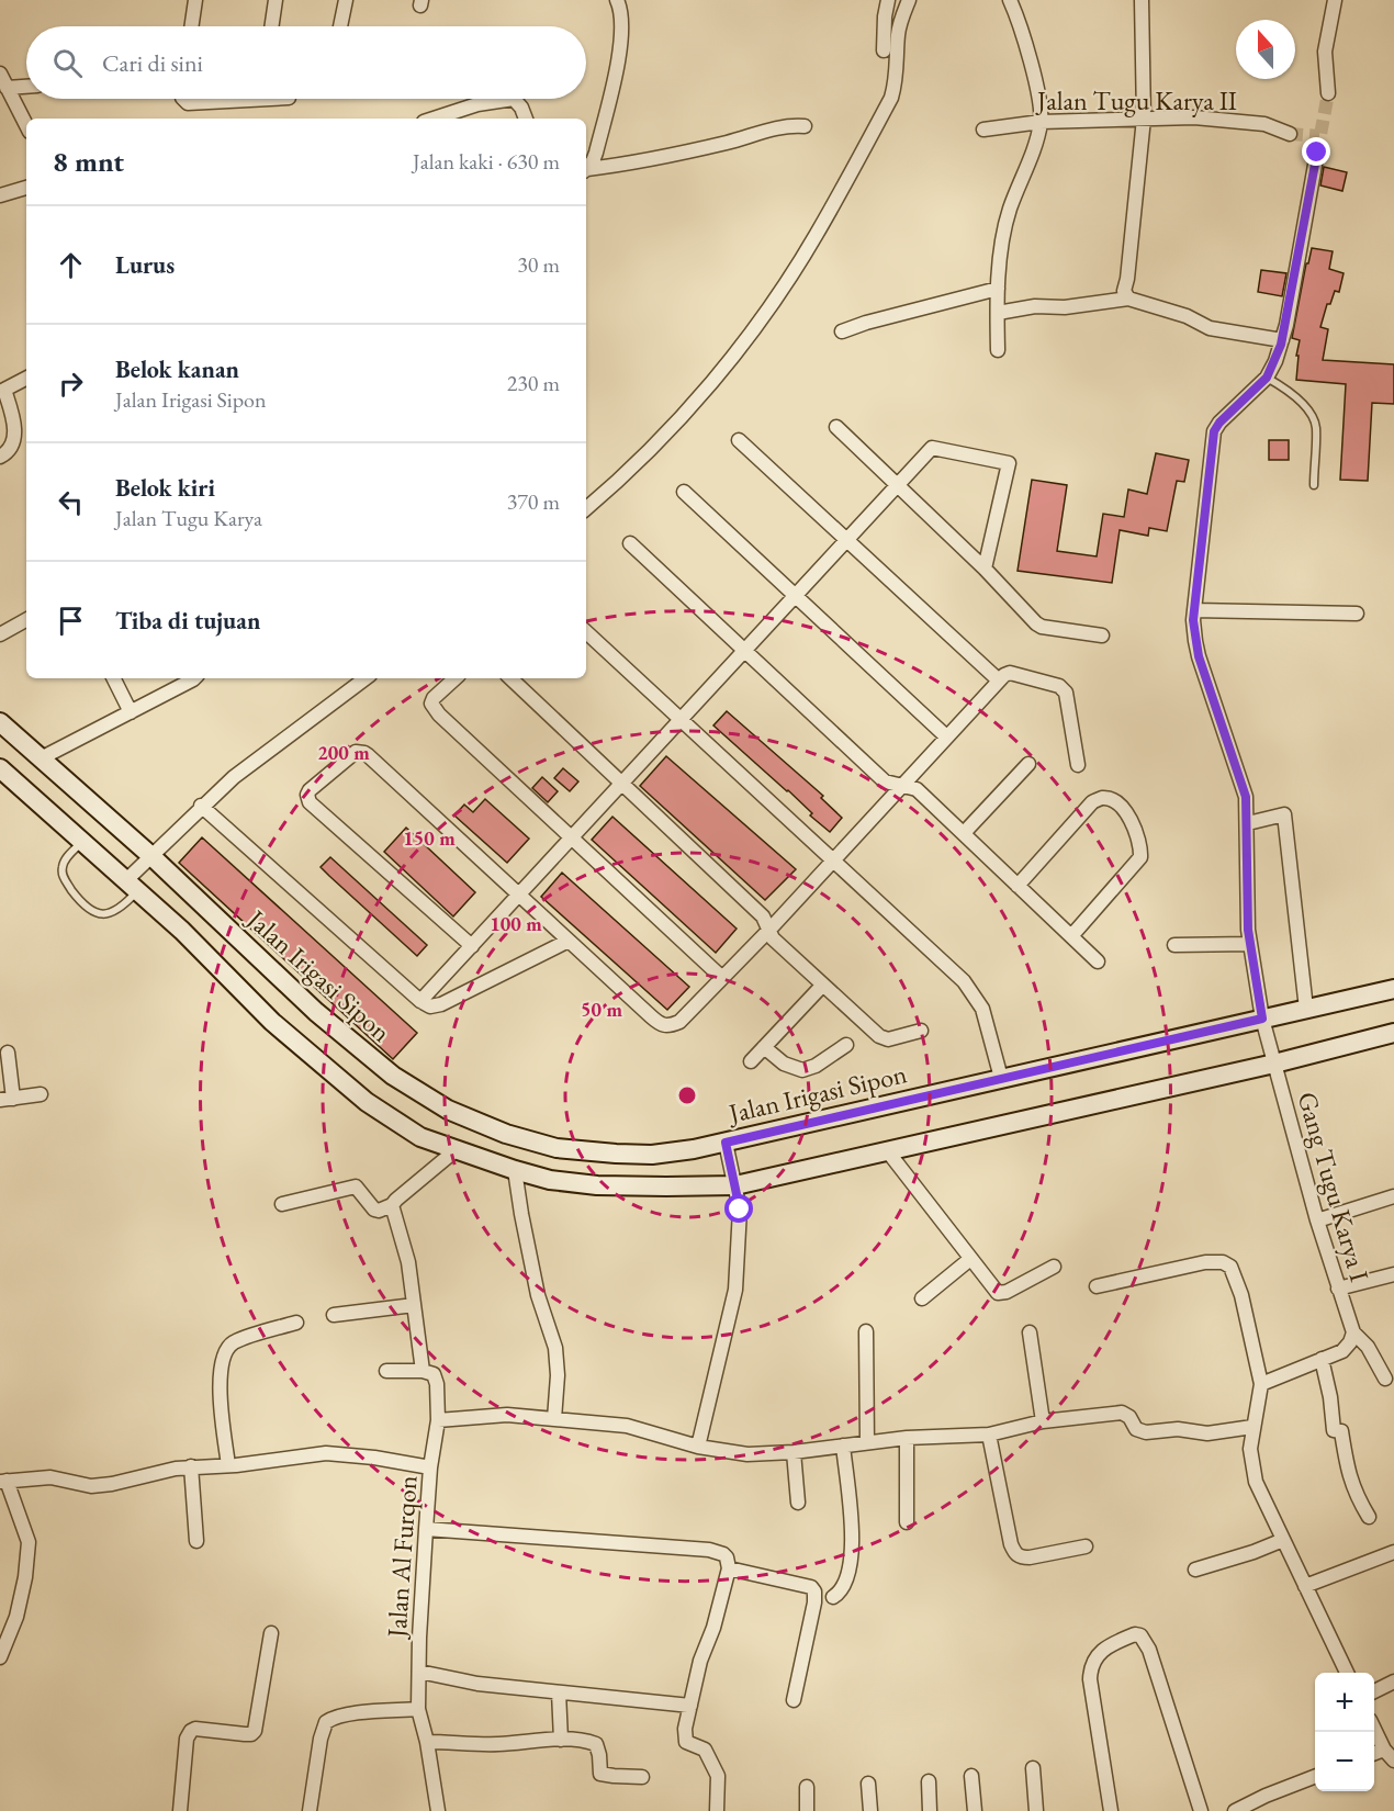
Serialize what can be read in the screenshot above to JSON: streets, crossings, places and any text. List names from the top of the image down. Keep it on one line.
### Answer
{"streets":{"street":["Jalan Tugu Karya II","Jalan Irigasi Sipon","Gang Tugu Karya I","Jalan Al Furqon"]},"crossings":[["Jalan Irigasi Sipon","Gang Tugu Karya I"]],"north":"top","page":{"search":"Cari di sini","heading":["8 mnt","Jalan kaki · 630 m"],"list":[["Lurus","30 m"],["Belok kanan","Jalan Irigasi Sipon","230 m"],["Belok kiri","Jalan Tugu Karya","370 m"],"Tiba di tujuan"],"map_buttons":["+","−"]},"rings":["200 m","150 m","100 m","50 m"]}
